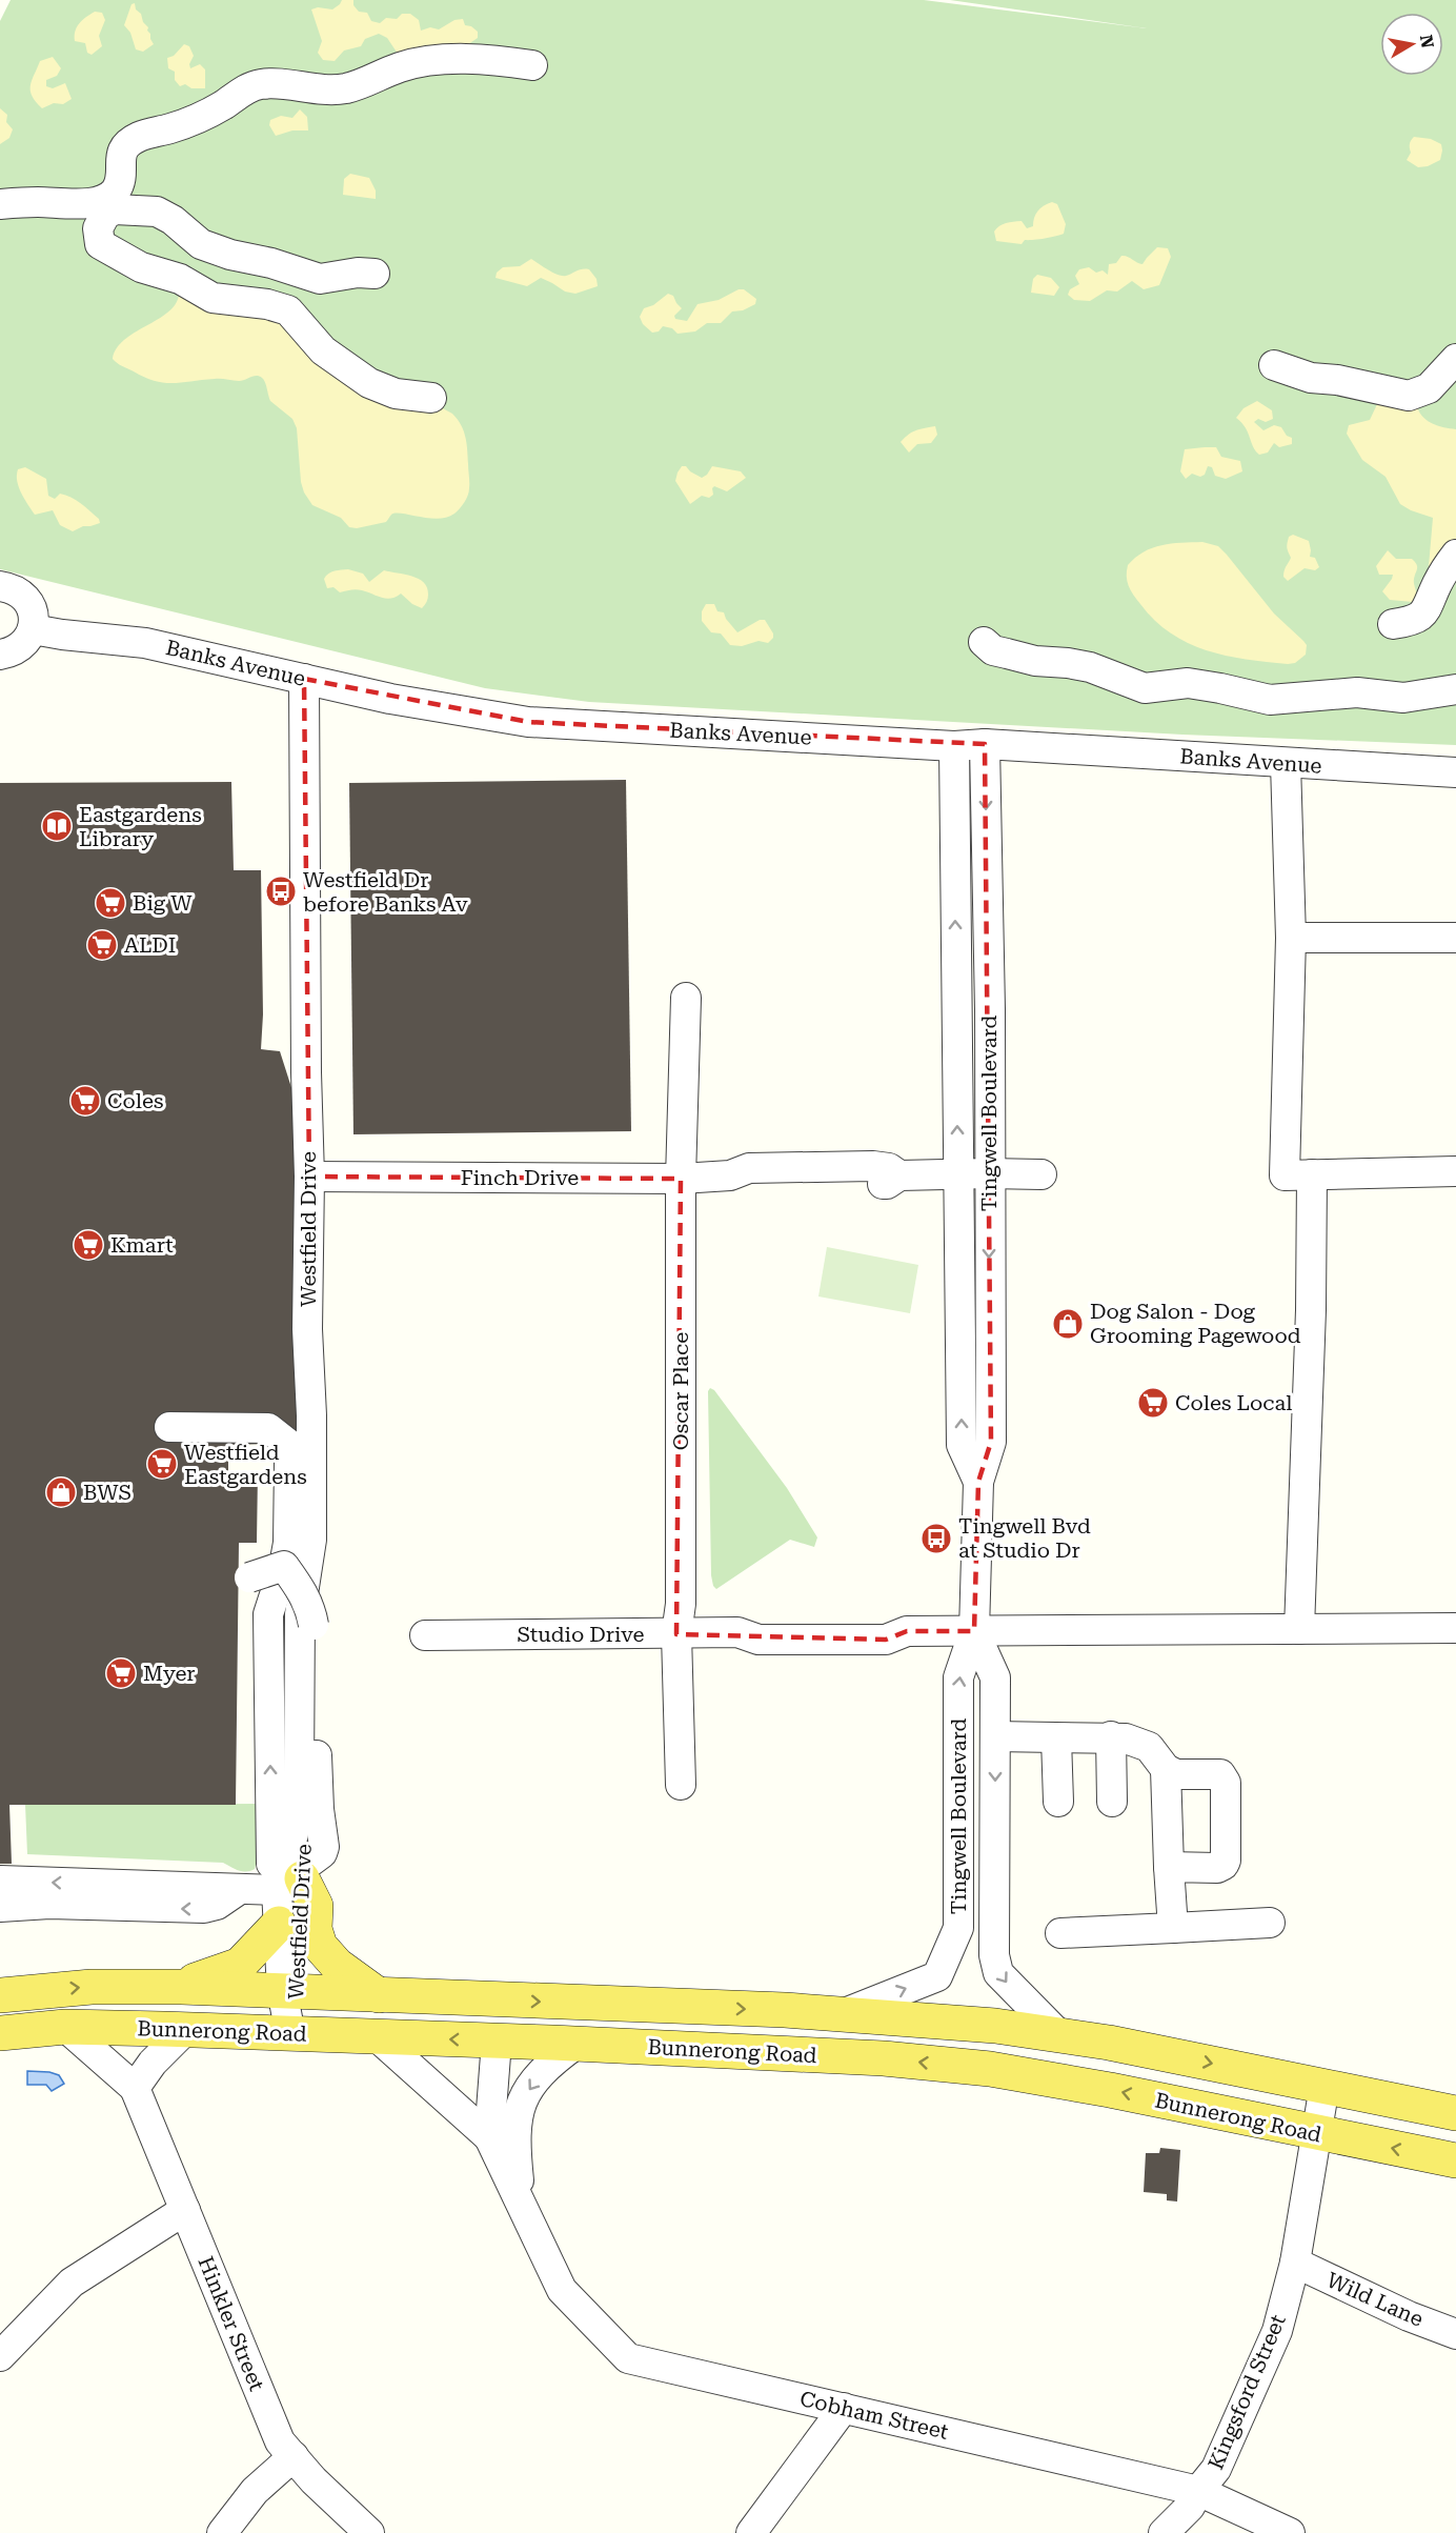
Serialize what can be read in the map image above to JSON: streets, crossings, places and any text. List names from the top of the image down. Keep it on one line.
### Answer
{"streets":{"main road":["Bunnerong Road"],"street":["Banks Avenue","Tingwell Boulevard","Finch Drive","Westfield Drive","Oscar Place","Studio Drive","Wild Lane","Hinkler Street","Kingsford Street","Cobham Street"]},"crossings":[["Banks Avenue","Tingwell Boulevard"],["Banks Avenue","Westfield Drive"],["Tingwell Boulevard","Finch Drive"],["Tingwell Boulevard","Studio Drive"],["Tingwell Boulevard","Bunnerong Road"],["Finch Drive","Westfield Drive"],["Finch Drive","Oscar Place"],["Westfield Drive","Bunnerong Road"],["Oscar Place","Studio Drive"],["Bunnerong Road","Hinkler Street"],["Bunnerong Road","Kingsford Street"],["Bunnerong Road","Cobham Street"],["Wild Lane","Kingsford Street"],["Kingsford Street","Cobham Street"]],"places":{"library":["Eastgardens Library"],"bus stop":["Westfield Dr before Banks Av","Tingwell Bvd at Studio Dr"],"supermarket":["Big W","ALDI","Coles","Kmart","Coles Local","Westfield Eastgardens","Myer"],"shop":["Dog Salon - Dog Grooming Pagewood","BWS"]},"north":"right"}
